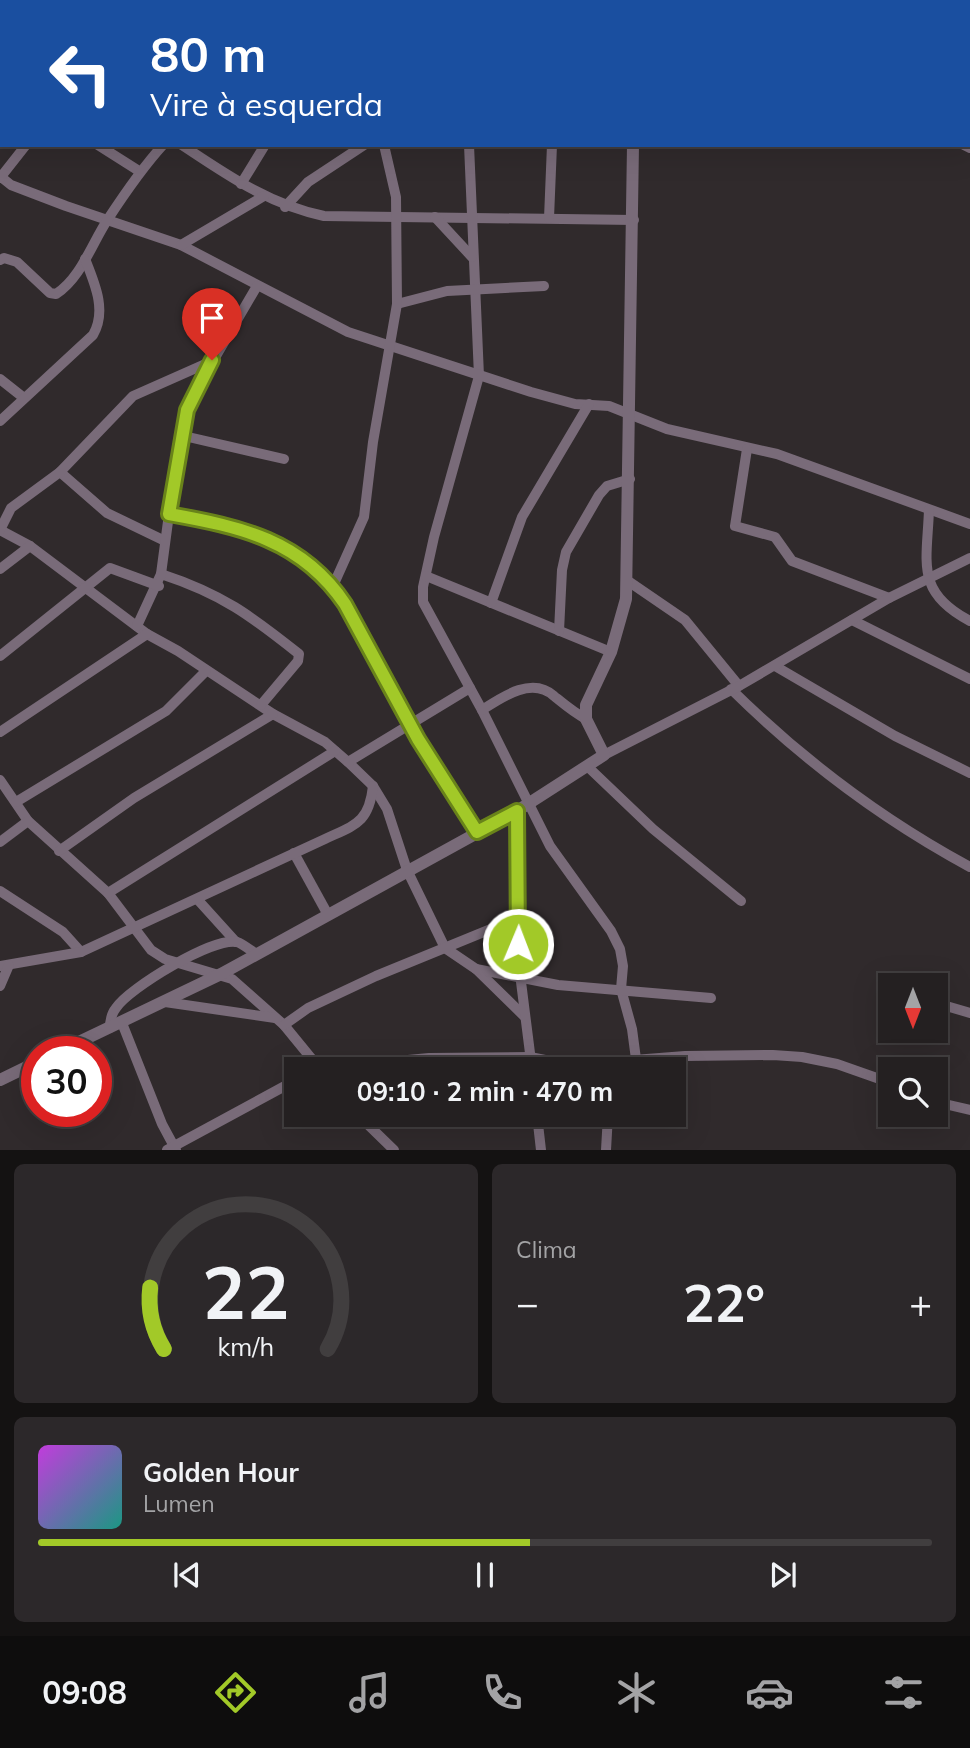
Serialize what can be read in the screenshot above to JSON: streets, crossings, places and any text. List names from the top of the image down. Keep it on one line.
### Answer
{"north":"bottom","page":{"turn":["80 m","Vire à esquerda"],"limit":"30","trip":"09:10 · 2 min · 470 m","tile":"Clima","heat":["−","22°","+"],"song":["Golden Hour","Lumen"],"tabs":"09:08","gauge":["22","km/h"]}}
